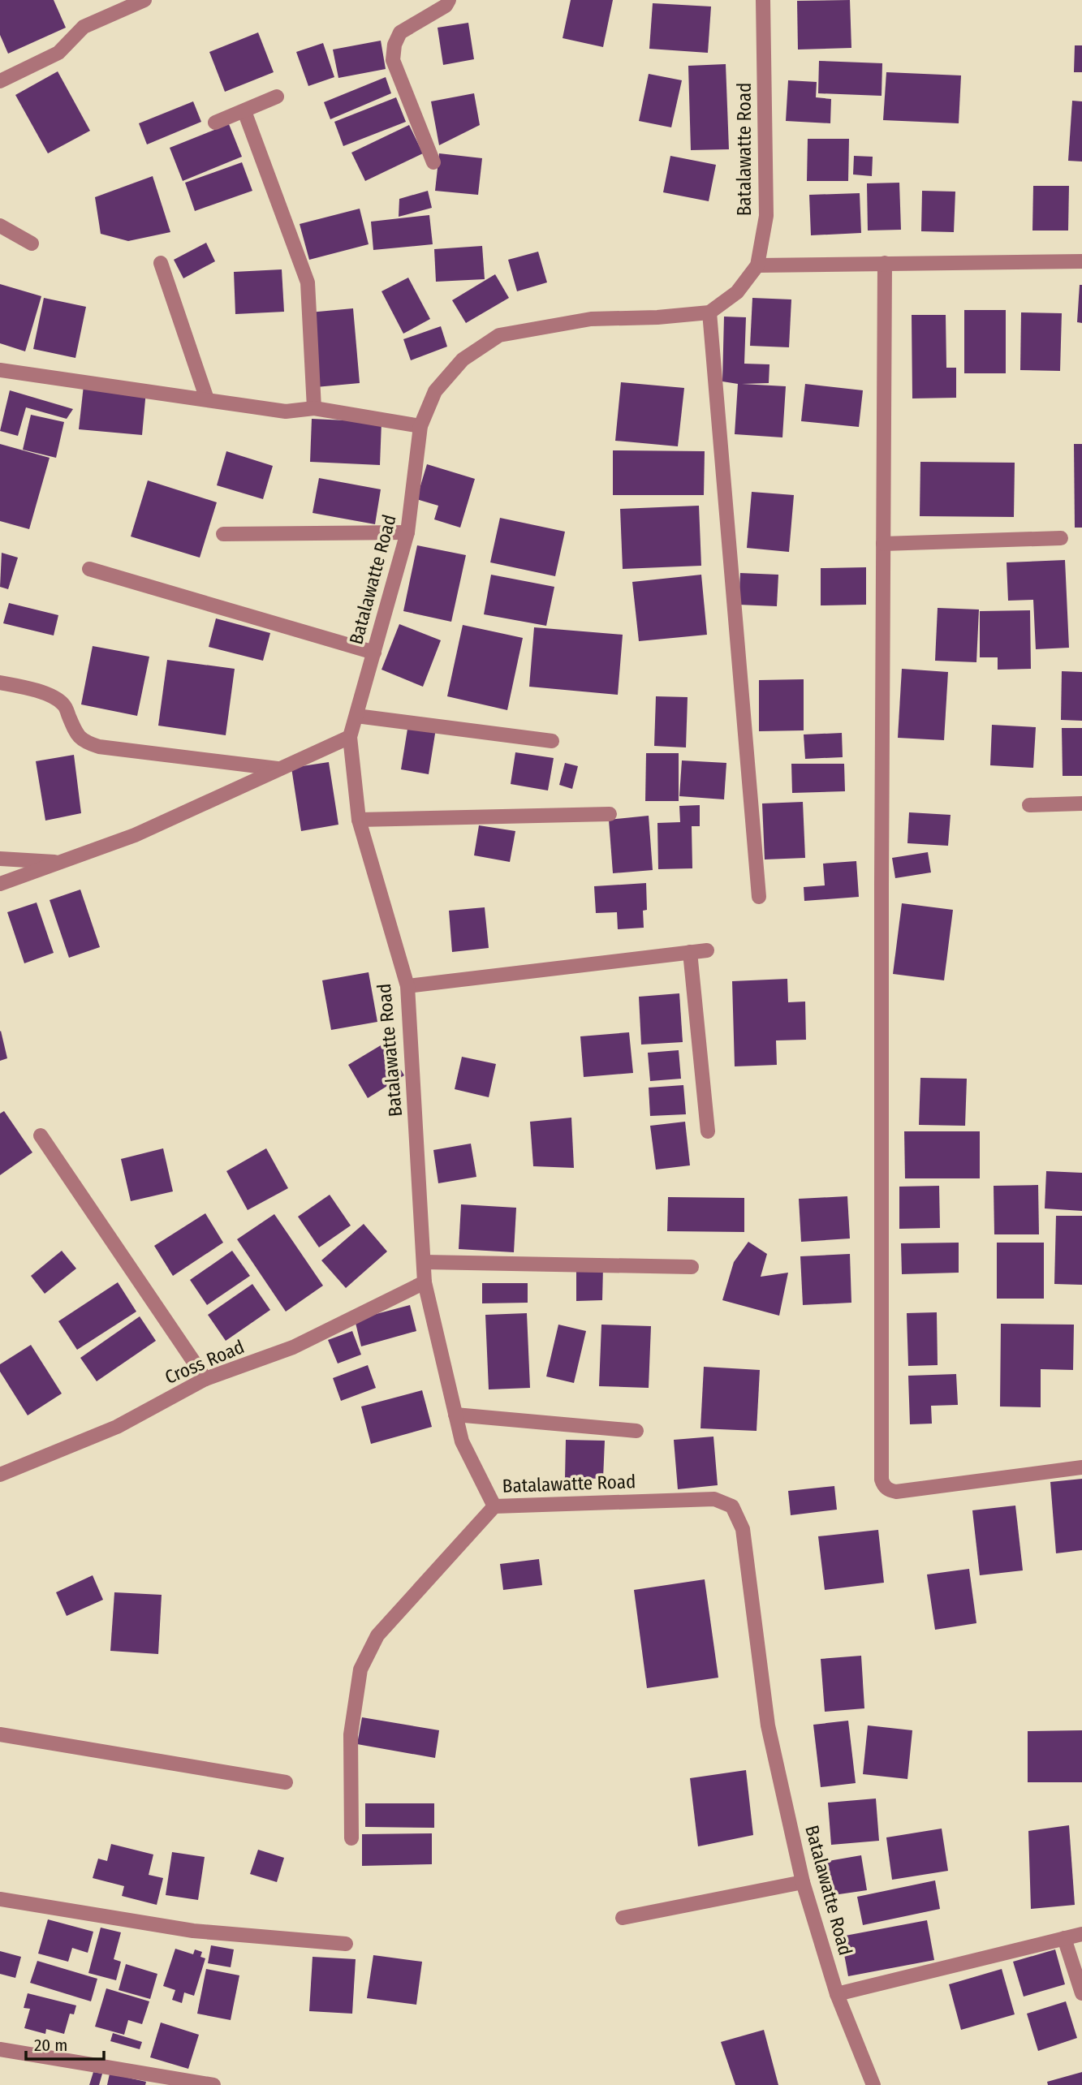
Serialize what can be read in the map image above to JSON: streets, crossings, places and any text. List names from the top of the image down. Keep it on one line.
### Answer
{"streets":{"street":["Batalawatte Road","Cross Road"]},"crossings":[["Batalawatte Road","Cross Road"]],"scale_bar":"20 m"}
